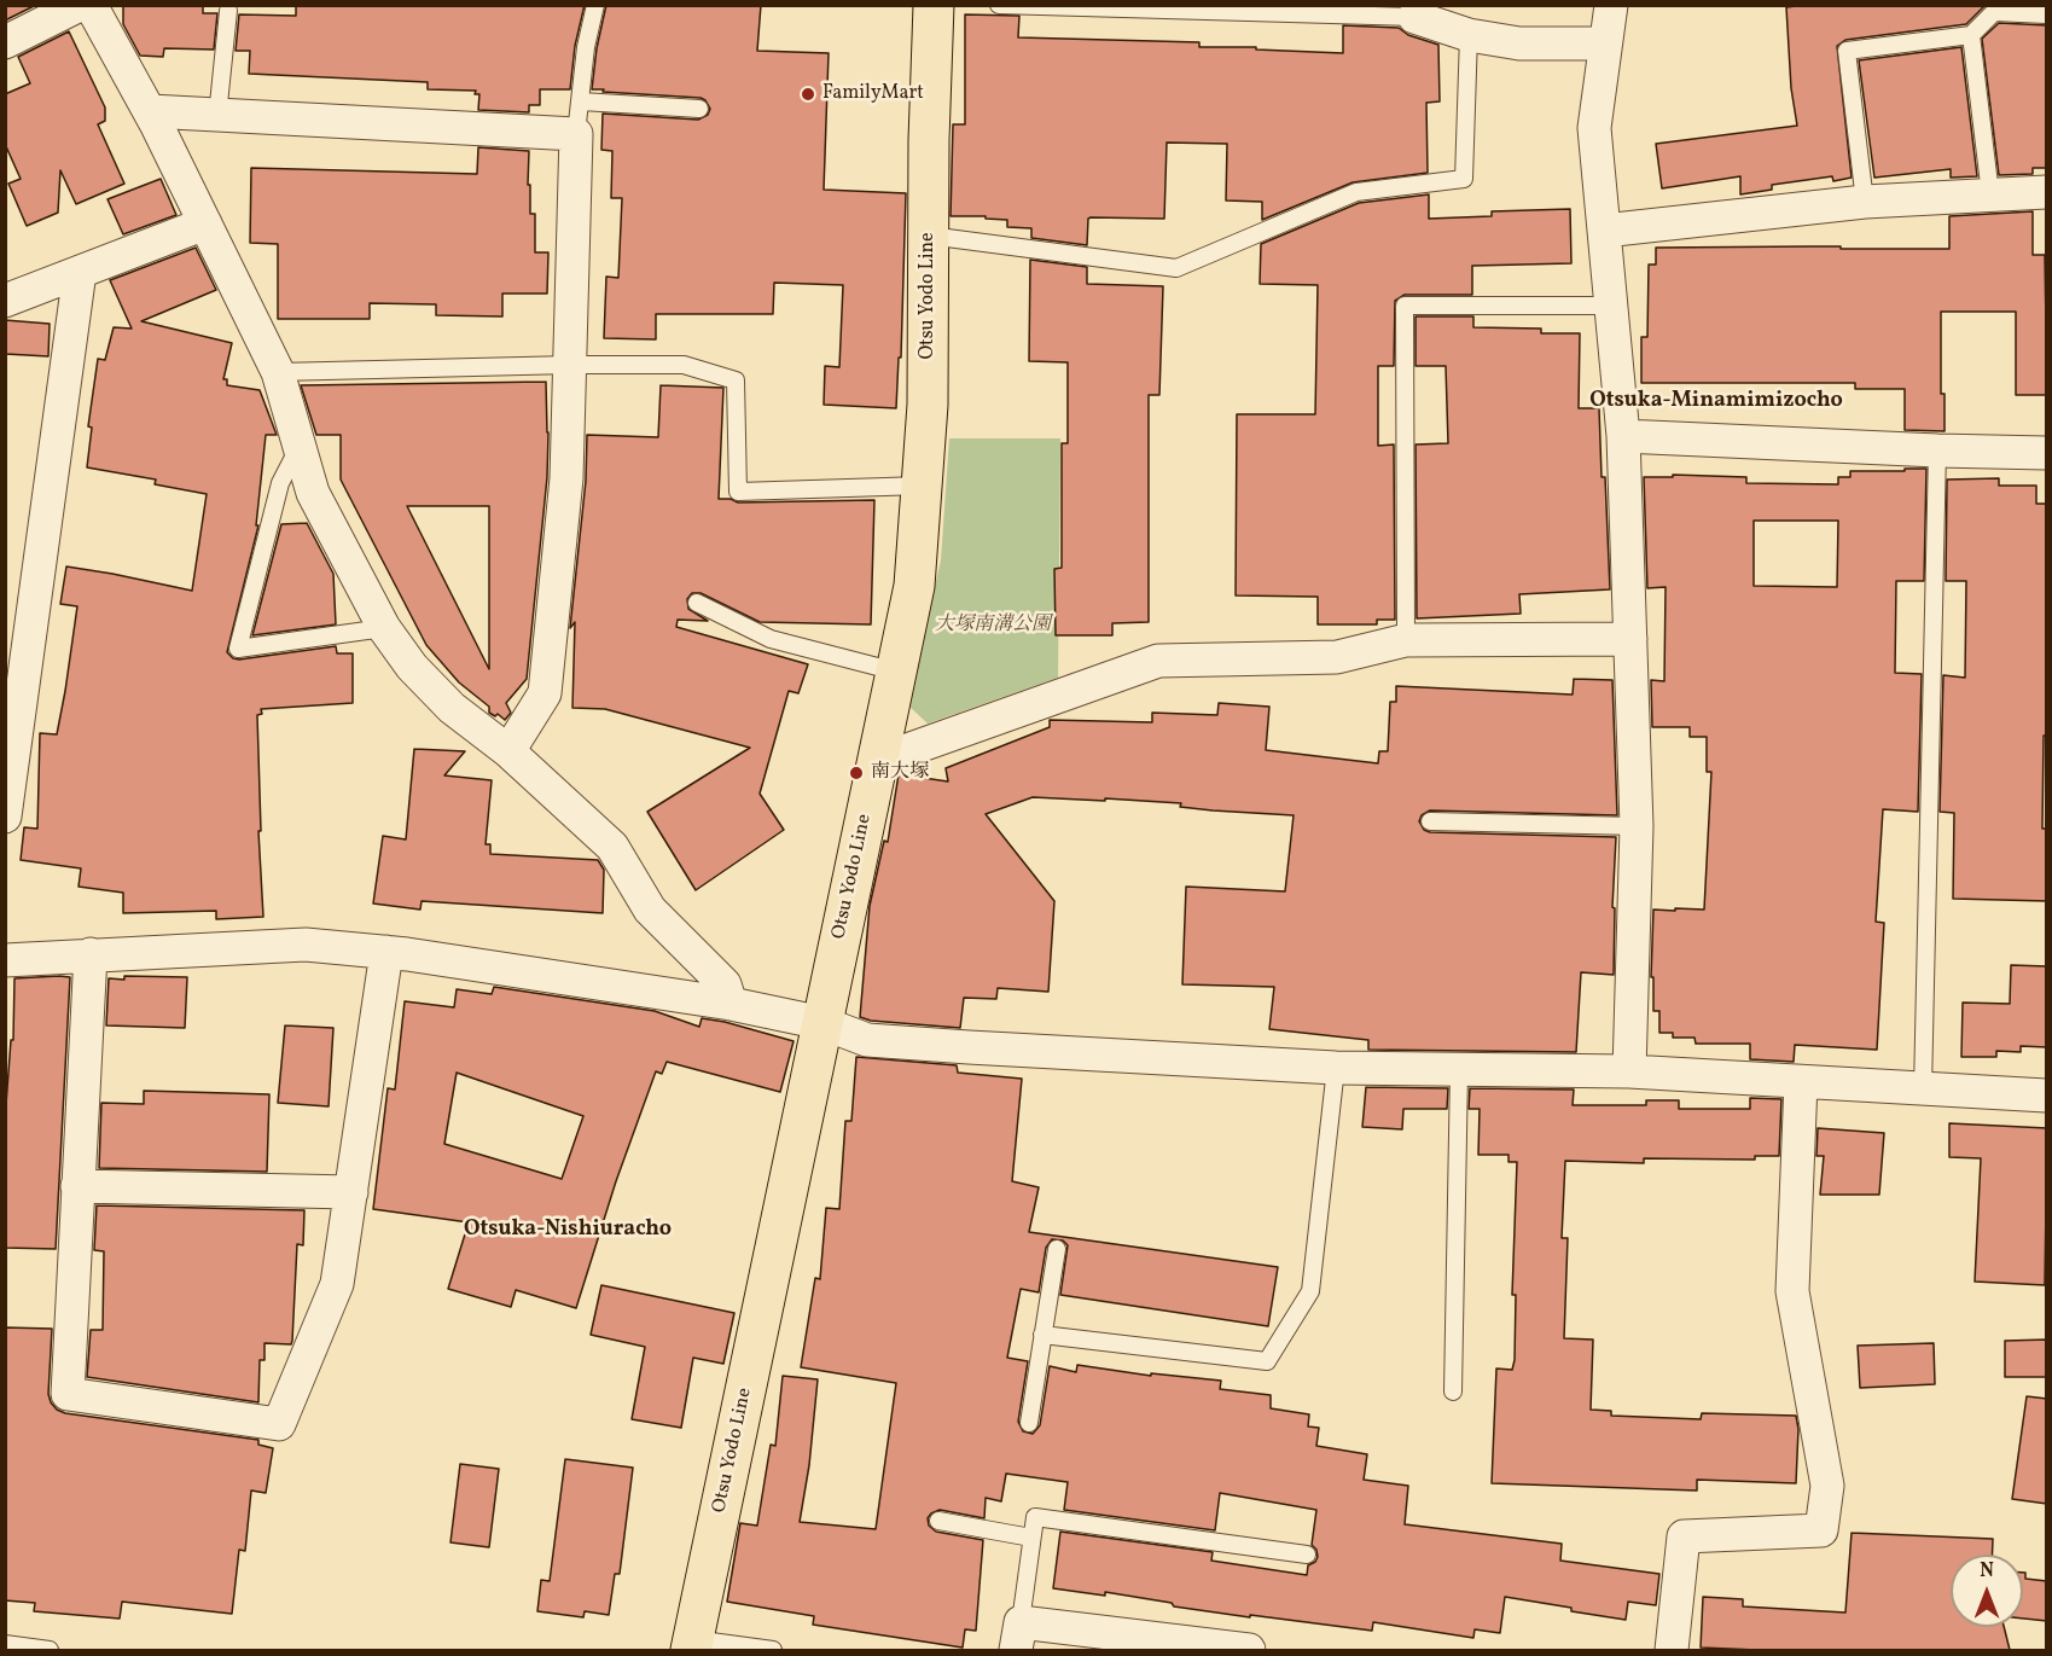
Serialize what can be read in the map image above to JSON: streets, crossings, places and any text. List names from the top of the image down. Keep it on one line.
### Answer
{"streets":{"main road":["Otsu Yodo Line"]},"districts":["Otsuka-Minamimizocho","Otsuka-Nishiuracho"],"parks":["大塚南溝公園"],"places":["FamilyMart","南大塚"],"north":"top"}
